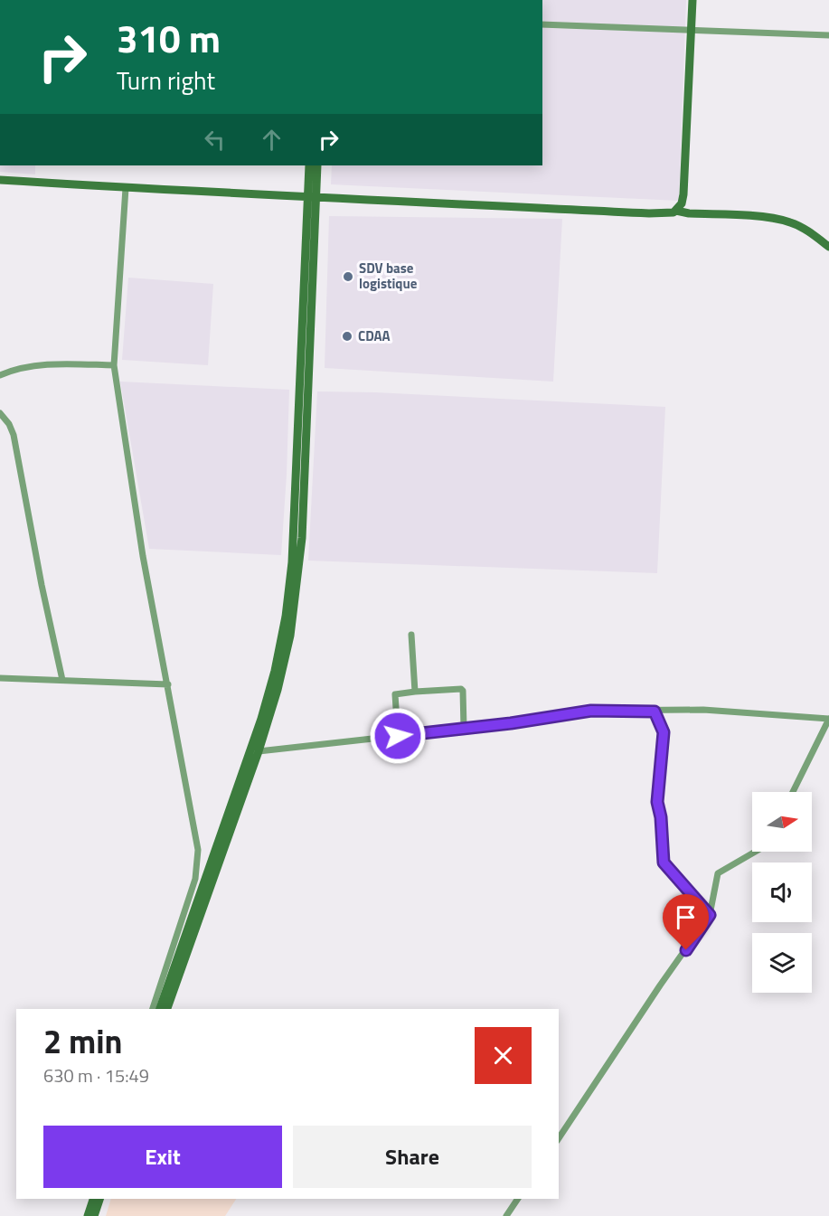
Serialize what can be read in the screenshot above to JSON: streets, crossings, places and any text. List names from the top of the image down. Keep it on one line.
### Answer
{"places":["SDV base logistique","CDAA"],"north":"right","page":{"turn":["310 m","Turn right"],"heading":["2 min","630 m · 15:49"],"buttons":["Exit","Share"]}}
